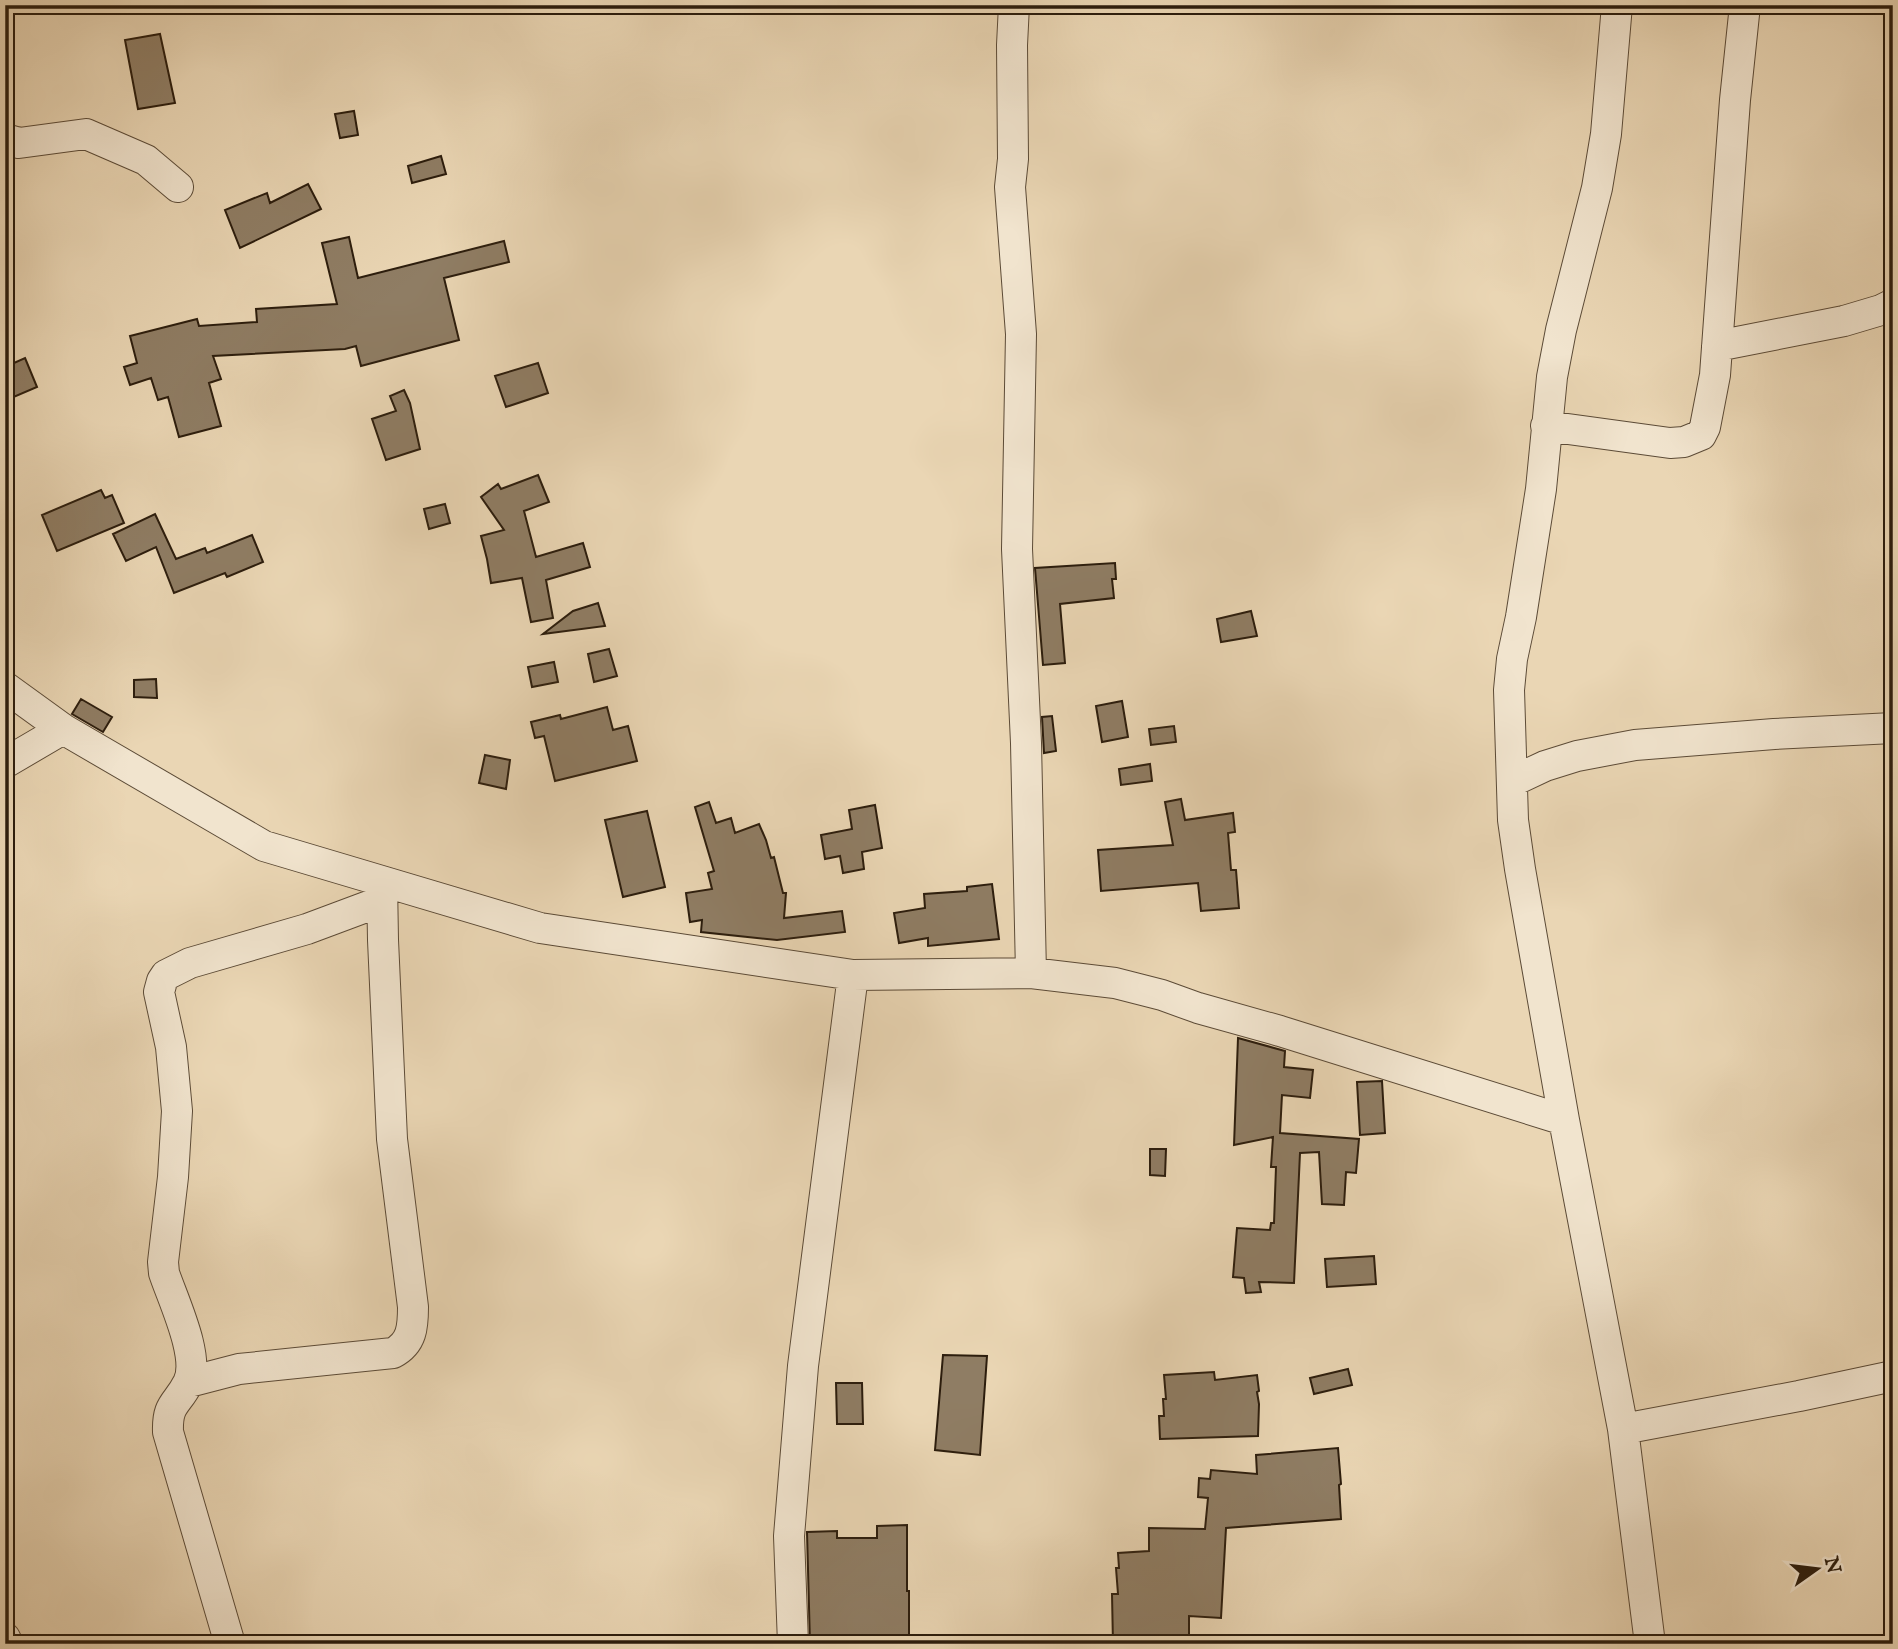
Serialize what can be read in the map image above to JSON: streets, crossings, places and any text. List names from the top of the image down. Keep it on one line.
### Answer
{"north":"right"}
